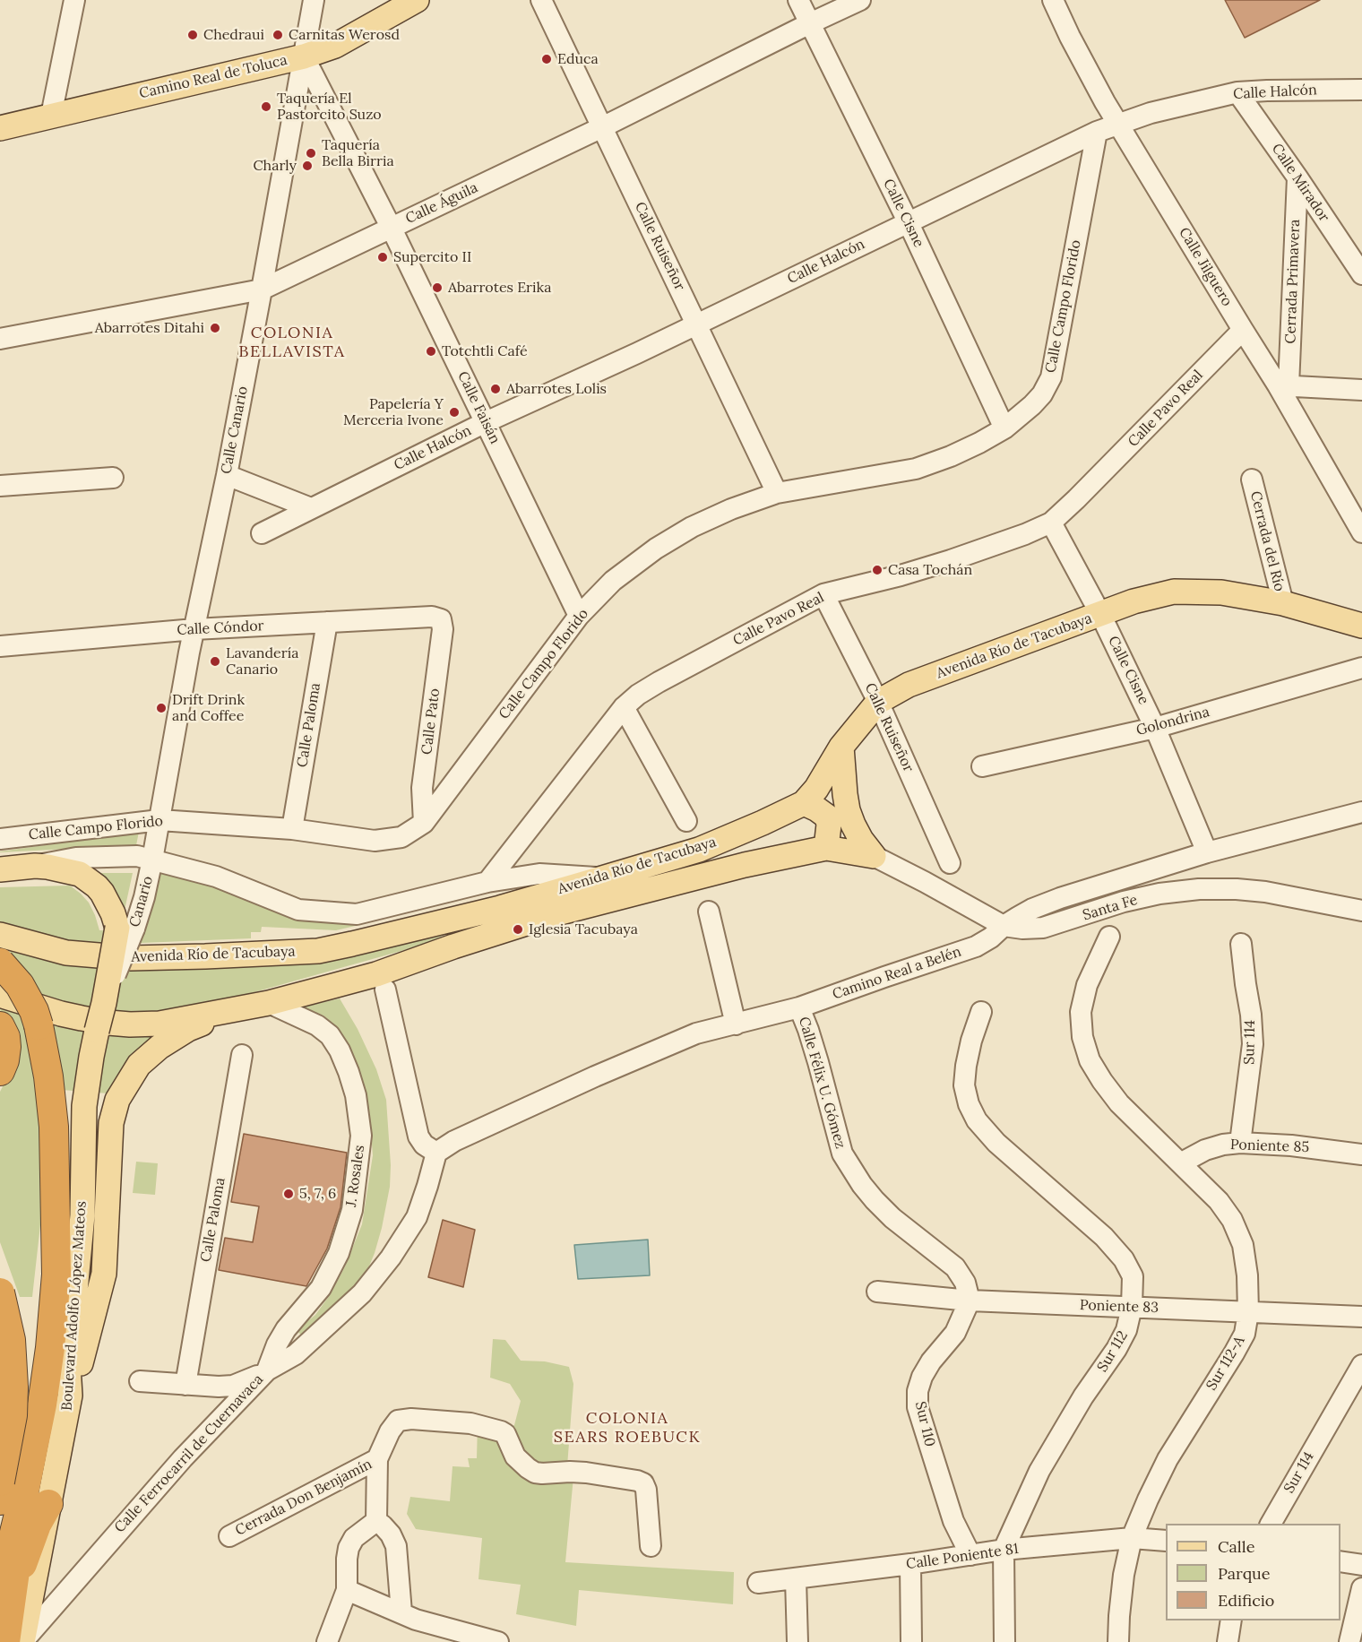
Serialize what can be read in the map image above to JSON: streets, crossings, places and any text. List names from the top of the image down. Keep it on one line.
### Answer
{"streets":{"main road":["Camino Real de Toluca","Avenida Río de Tacubaya","Boulevard Adolfo López Mateos"],"street":["Calle Halcón","Calle Mirador","Calle Águila","Calle Cisne","Calle Ruiseñor","Calle Jilguero","Cerrada Primavera","Calle Campo Florido","Calle Faisán","Calle Pavo Real","Calle Canario","Cerrada del Río","Calle Cóndor","Calle Pato","Golondrina","Calle Paloma","Canario","Santa Fe","Camino Real a Belén","Sur 114","Calle Félix U. Gómez","Poniente 85","J. Rosales","Poniente 83","Sur 112","Sur 112-A","Sur 110","Calle Ferrocarril de Cuernavaca","Cerrada Don Benjamín","Calle Poniente 81"]},"crossings":[["Camino Real de Toluca","Calle Faisán"],["Camino Real de Toluca","Calle Canario"],["Calle Halcón","Calle Mirador"],["Calle Halcón","Calle Cisne"],["Calle Halcón","Calle Ruiseñor"],["Calle Halcón","Calle Jilguero"],["Calle Halcón","Calle Campo Florido"],["Calle Halcón","Calle Faisán"],["Calle Mirador","Cerrada Primavera"],["Calle Águila","Calle Cisne"],["Calle Águila","Calle Ruiseñor"],["Calle Águila","Calle Faisán"],["Calle Águila","Calle Canario"],["Calle Cisne","Calle Campo Florido"],["Calle Cisne","Calle Pavo Real"],["Calle Cisne","Avenida Río de Tacubaya"],["Calle Cisne","Golondrina"],["Calle Cisne","Camino Real a Belén"],["Calle Ruiseñor","Calle Campo Florido"],["Calle Ruiseñor","Calle Pavo Real"],["Calle Ruiseñor","Avenida Río de Tacubaya"],["Calle Jilguero","Cerrada Primavera"],["Calle Jilguero","Calle Pavo Real"],["Calle Campo Florido","Calle Faisán"],["Calle Campo Florido","Calle Canario"],["Calle Campo Florido","Calle Pato"],["Calle Campo Florido","Calle Paloma"],["Calle Faisán","Calle Canario"],["Calle Canario","Calle Cóndor"],["Calle Canario","Canario"],["Cerrada del Río","Avenida Río de Tacubaya"],["Calle Cóndor","Calle Pato"],["Calle Cóndor","Calle Paloma"],["Avenida Río de Tacubaya","Santa Fe"],["Avenida Río de Tacubaya","J. Rosales"],["Canario","Boulevard Adolfo López Mateos"],["Santa Fe","Camino Real a Belén"],["Camino Real a Belén","Calle Félix U. Gómez"],["Camino Real a Belén","Calle Ferrocarril de Cuernavaca"],["Sur 114","Poniente 85"],["Calle Félix U. Gómez","Poniente 83"],["Calle Félix U. Gómez","Sur 110"],["Poniente 85","Sur 112-A"],["J. Rosales","Calle Ferrocarril de Cuernavaca"],["Boulevard Adolfo López Mateos","Calle Ferrocarril de Cuernavaca"],["Poniente 83","Sur 112"],["Poniente 83","Sur 112-A"],["Poniente 83","Sur 110"],["Sur 112","Calle Poniente 81"],["Sur 112-A","Calle Poniente 81"],["Sur 110","Calle Poniente 81"]],"districts":["COLONIA BELLAVISTA","COLONIA SEARS ROEBUCK"],"places":["Chedraui","Carnitas Werosd","Educa","Taquería El Pastorcito Suzo","Taquería Bella Birria","Charly","Supercito II","Abarrotes Erika","Abarrotes Ditahi","Totchtli Café","Abarrotes Lolis","Papelería Y Merceria Ivone","Casa Tochán","Lavandería Canario","Drift Drink and Coffee","Iglesia Tacubaya","5, 7, 6"],"legend":["Calle","Parque","Edificio"]}
